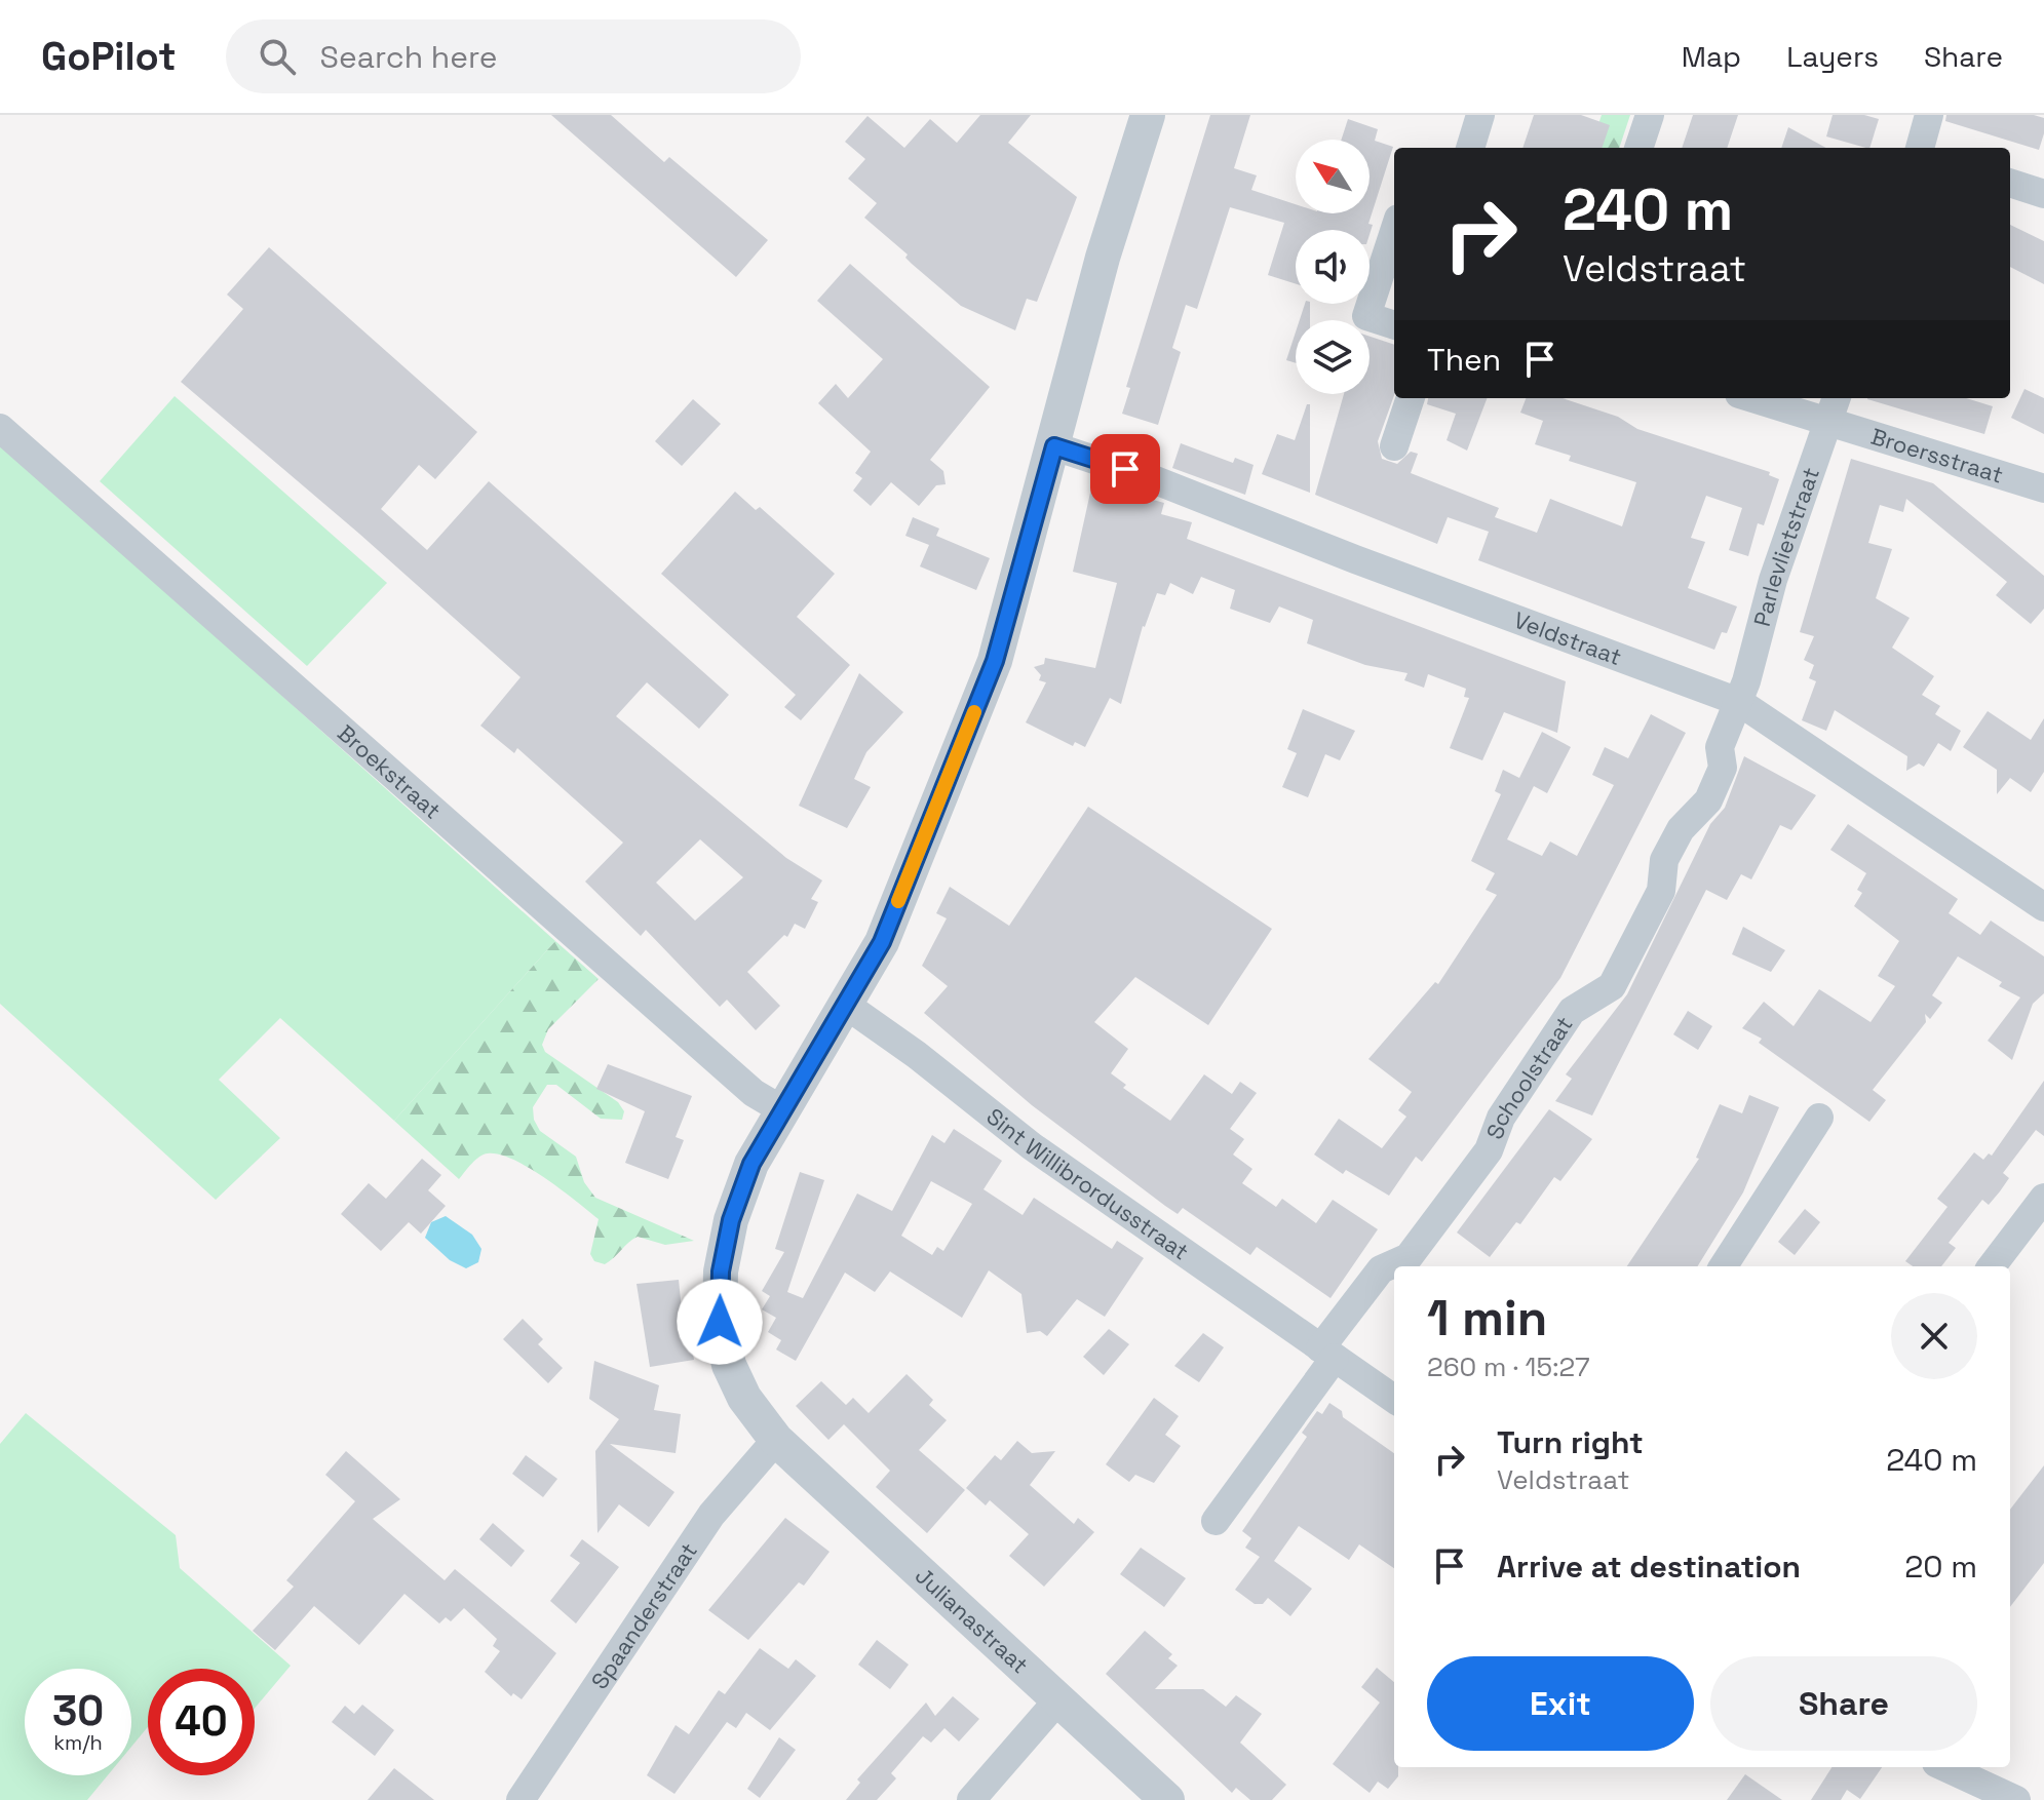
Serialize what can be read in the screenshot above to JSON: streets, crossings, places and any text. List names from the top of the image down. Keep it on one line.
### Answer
{"streets":{"street":["Broersstraat","Parlevlietstraat","Veldstraat","Broekstraat","Schoolstraat","Sint Willibrordusstraat","Spaanderstraat","Julianastraat"]},"crossings":[["Broersstraat","Parlevlietstraat"],["Parlevlietstraat","Veldstraat"],["Parlevlietstraat","Schoolstraat"],["Veldstraat","Schoolstraat"],["Veldstraat","Julianastraat"],["Broekstraat","Julianastraat"],["Schoolstraat","Sint Willibrordusstraat"],["Sint Willibrordusstraat","Julianastraat"],["Spaanderstraat","Julianastraat"]],"north":"top left","page":{"header":"GoPilot","search":"Search here","nav":["Map","Layers","Share"],"turn":["240 m","Veldstraat"],"then":"Then","heading":["1 min","260 m · 15:27"],"list":[{"name":"Turn right","note":"Veldstraat","value":"240 m"},{"name":"Arrive at destination","value":"20 m"}],"buttons":["Exit","Share"],"speed":"30 km/h","limit":"40"}}
